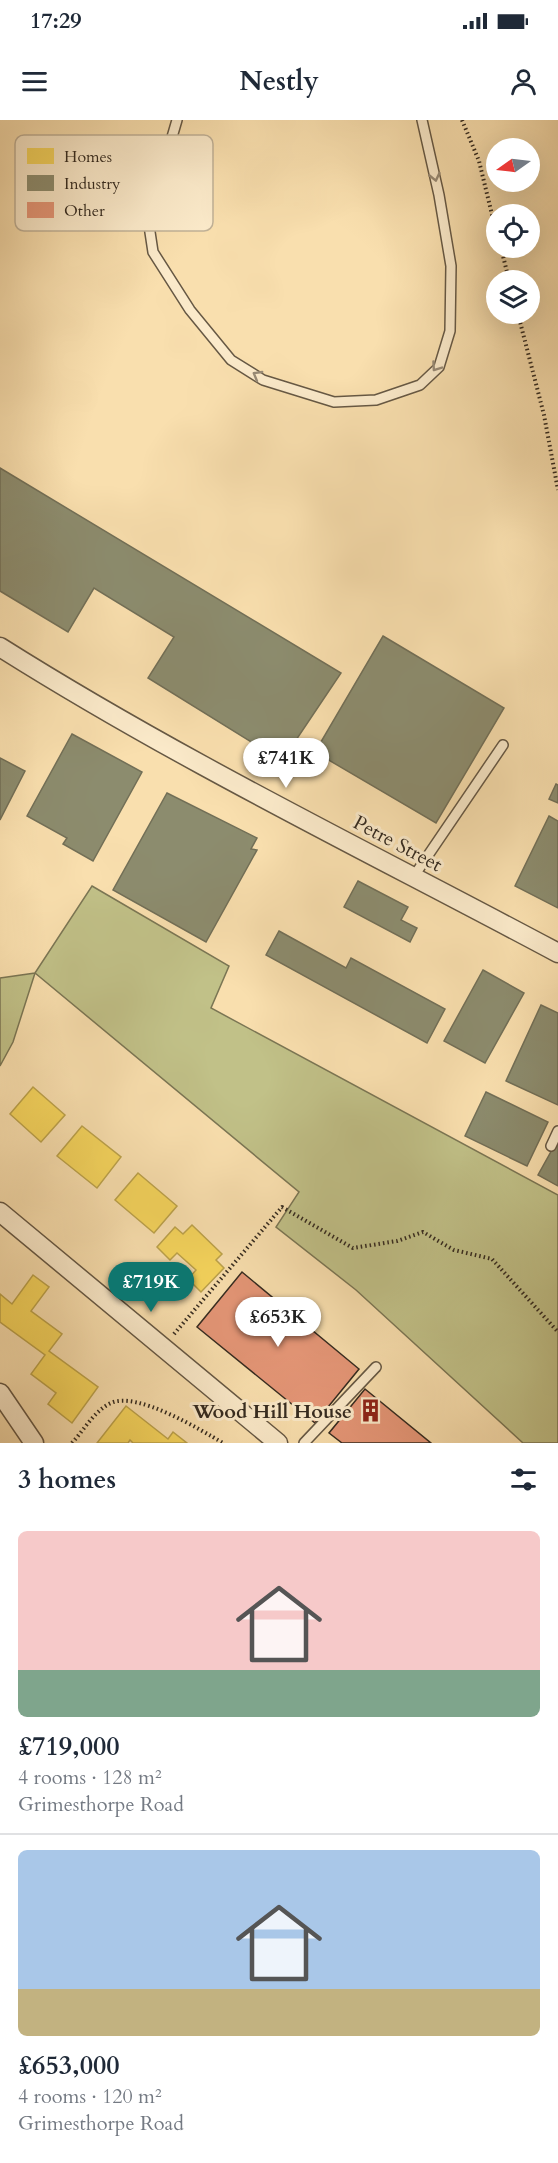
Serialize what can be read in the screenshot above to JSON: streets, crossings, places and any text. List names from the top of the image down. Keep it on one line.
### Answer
{"streets":{"street":["Petre Street"]},"places":{"building":["Wood Hill House"]},"legend":["Homes","Industry","Other"],"north":"left","page":{"status":"17:29","header":"Nestly","price":["£741K","£719K","£653K"],"heading":"3 homes","list":[{"name":"£719,000","note":"4 rooms · 128 m² · Grimesthorpe Road"},{"name":"£653,000","note":"4 rooms · 120 m² · Grimesthorpe Road"}]}}
